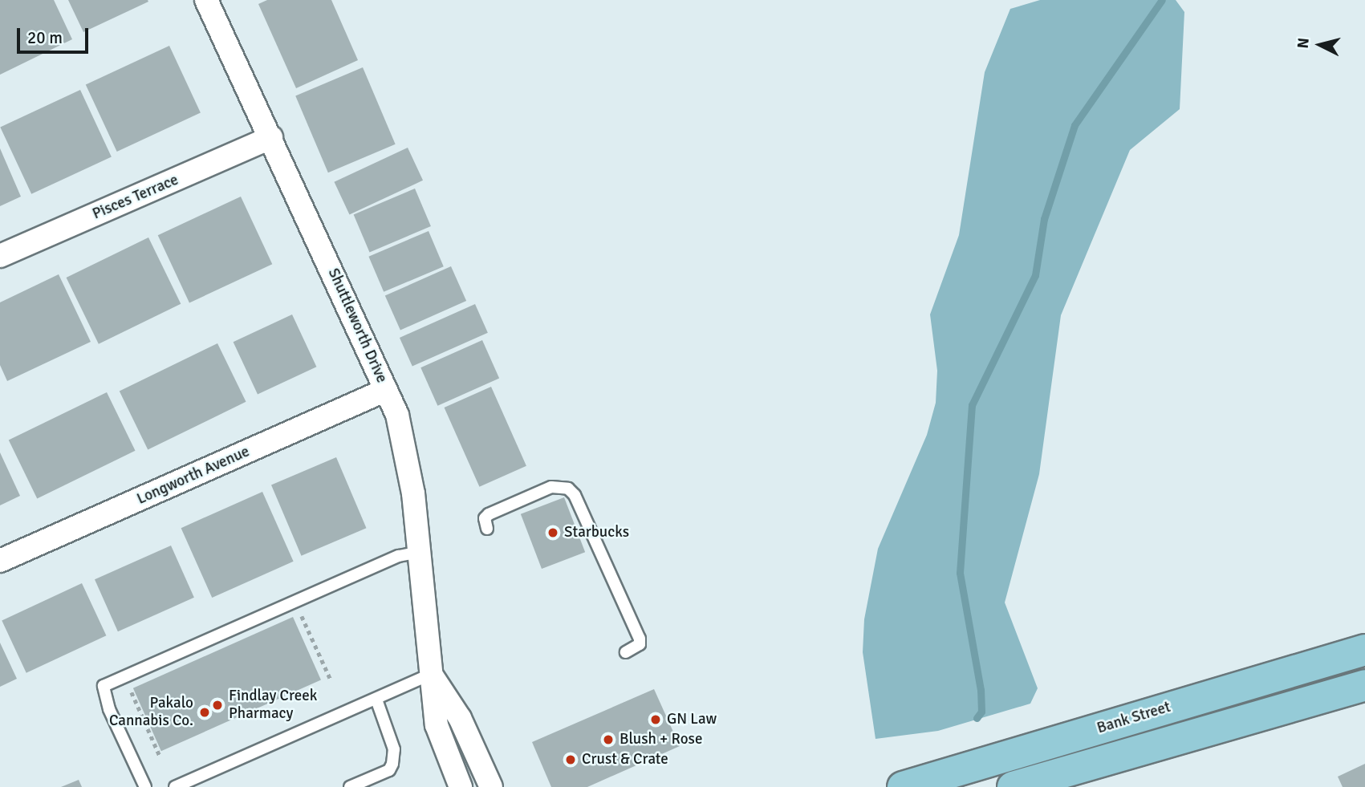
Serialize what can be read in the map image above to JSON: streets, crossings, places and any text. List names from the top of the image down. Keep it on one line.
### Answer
{"streets":{"main road":["Bank Street"],"street":["Pisces Terrace","Shuttleworth Drive","Longworth Avenue"]},"crossings":[["Pisces Terrace","Shuttleworth Drive"],["Shuttleworth Drive","Longworth Avenue"]],"places":["Starbucks","Findlay Creek Pharmacy","Pakalo Cannabis Co.","GN Law","Blush + Rose","Crust & Crate"],"scale_bar":"20 m","north":"left"}
